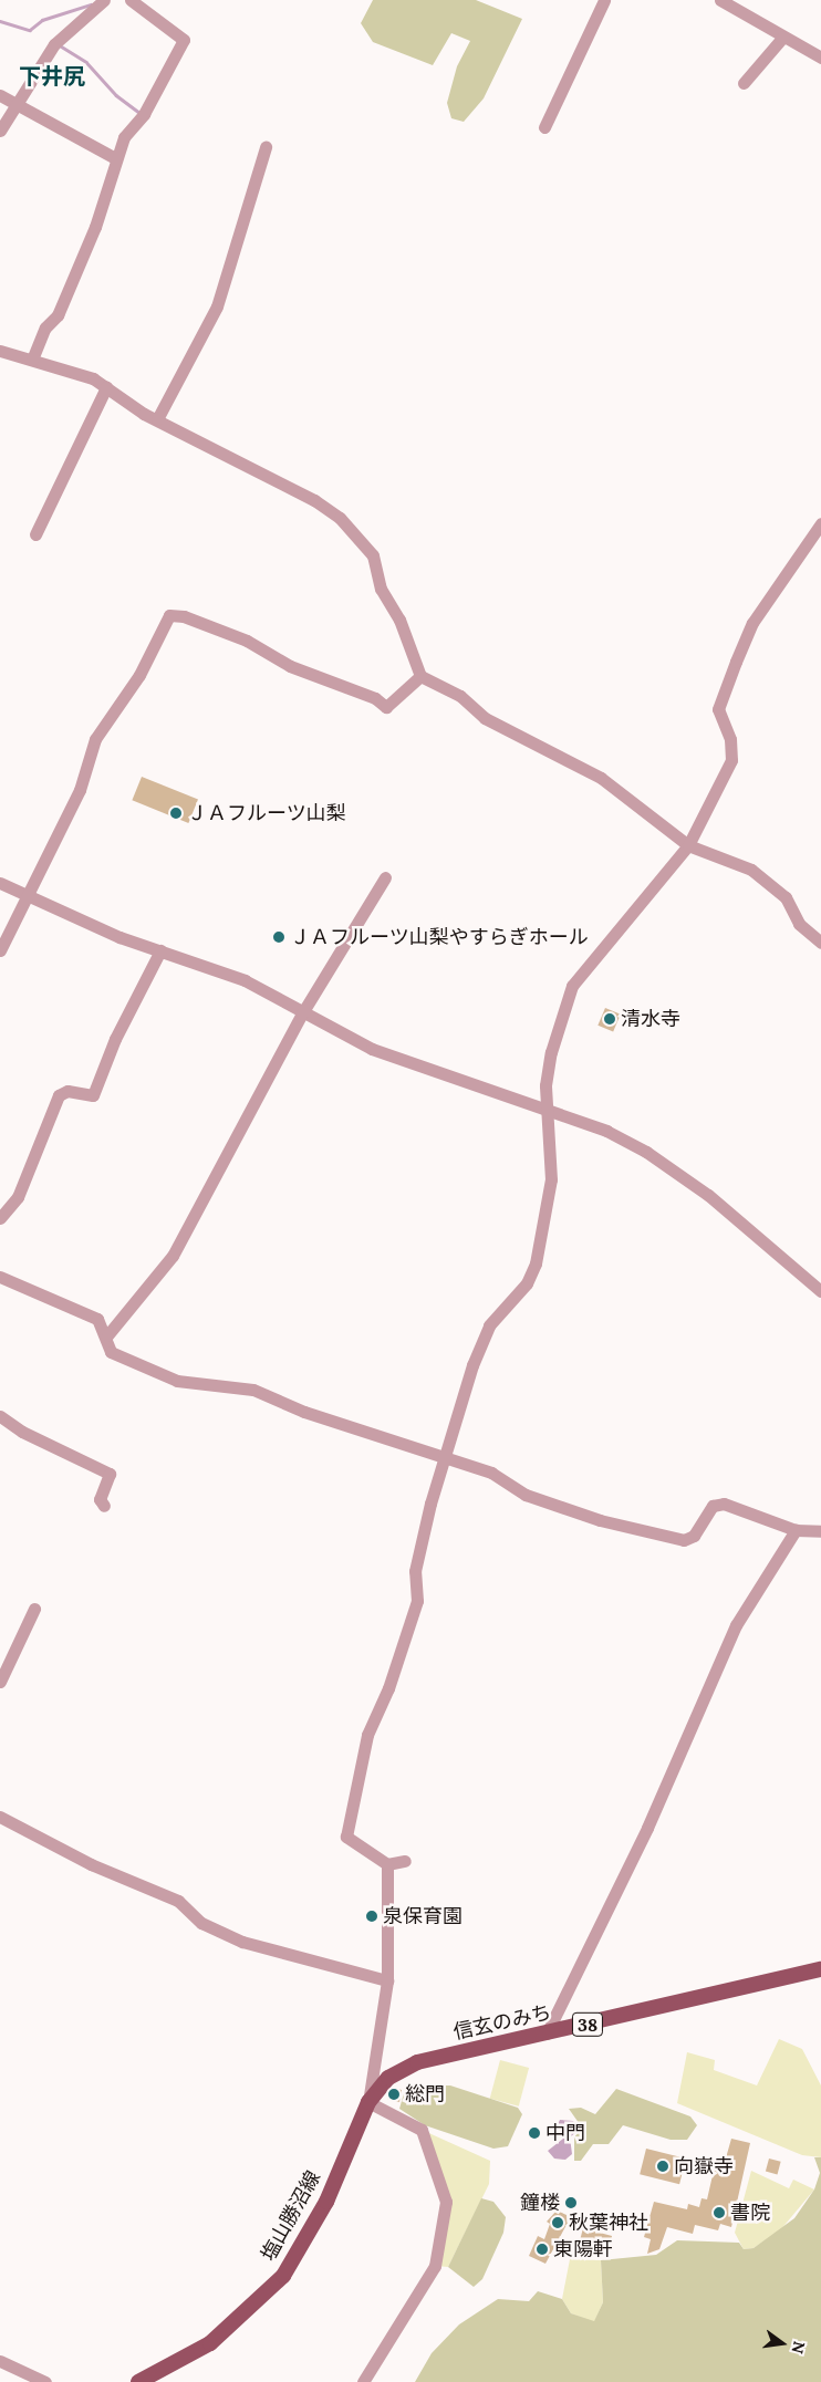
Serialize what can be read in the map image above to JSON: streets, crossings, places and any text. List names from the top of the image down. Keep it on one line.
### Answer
{"streets":{"main road":["信玄のみち","38","塩山勝沼線"]},"crossings":[["信玄のみち","塩山勝沼線"]],"districts":["下井尻"],"places":["ＪＡフルーツ山梨","ＪＡフルーツ山梨やすらぎホール","清水寺","泉保育園","総門","中門","向嶽寺","鐘楼","書院","秋葉神社","東陽軒"],"north":"right"}
